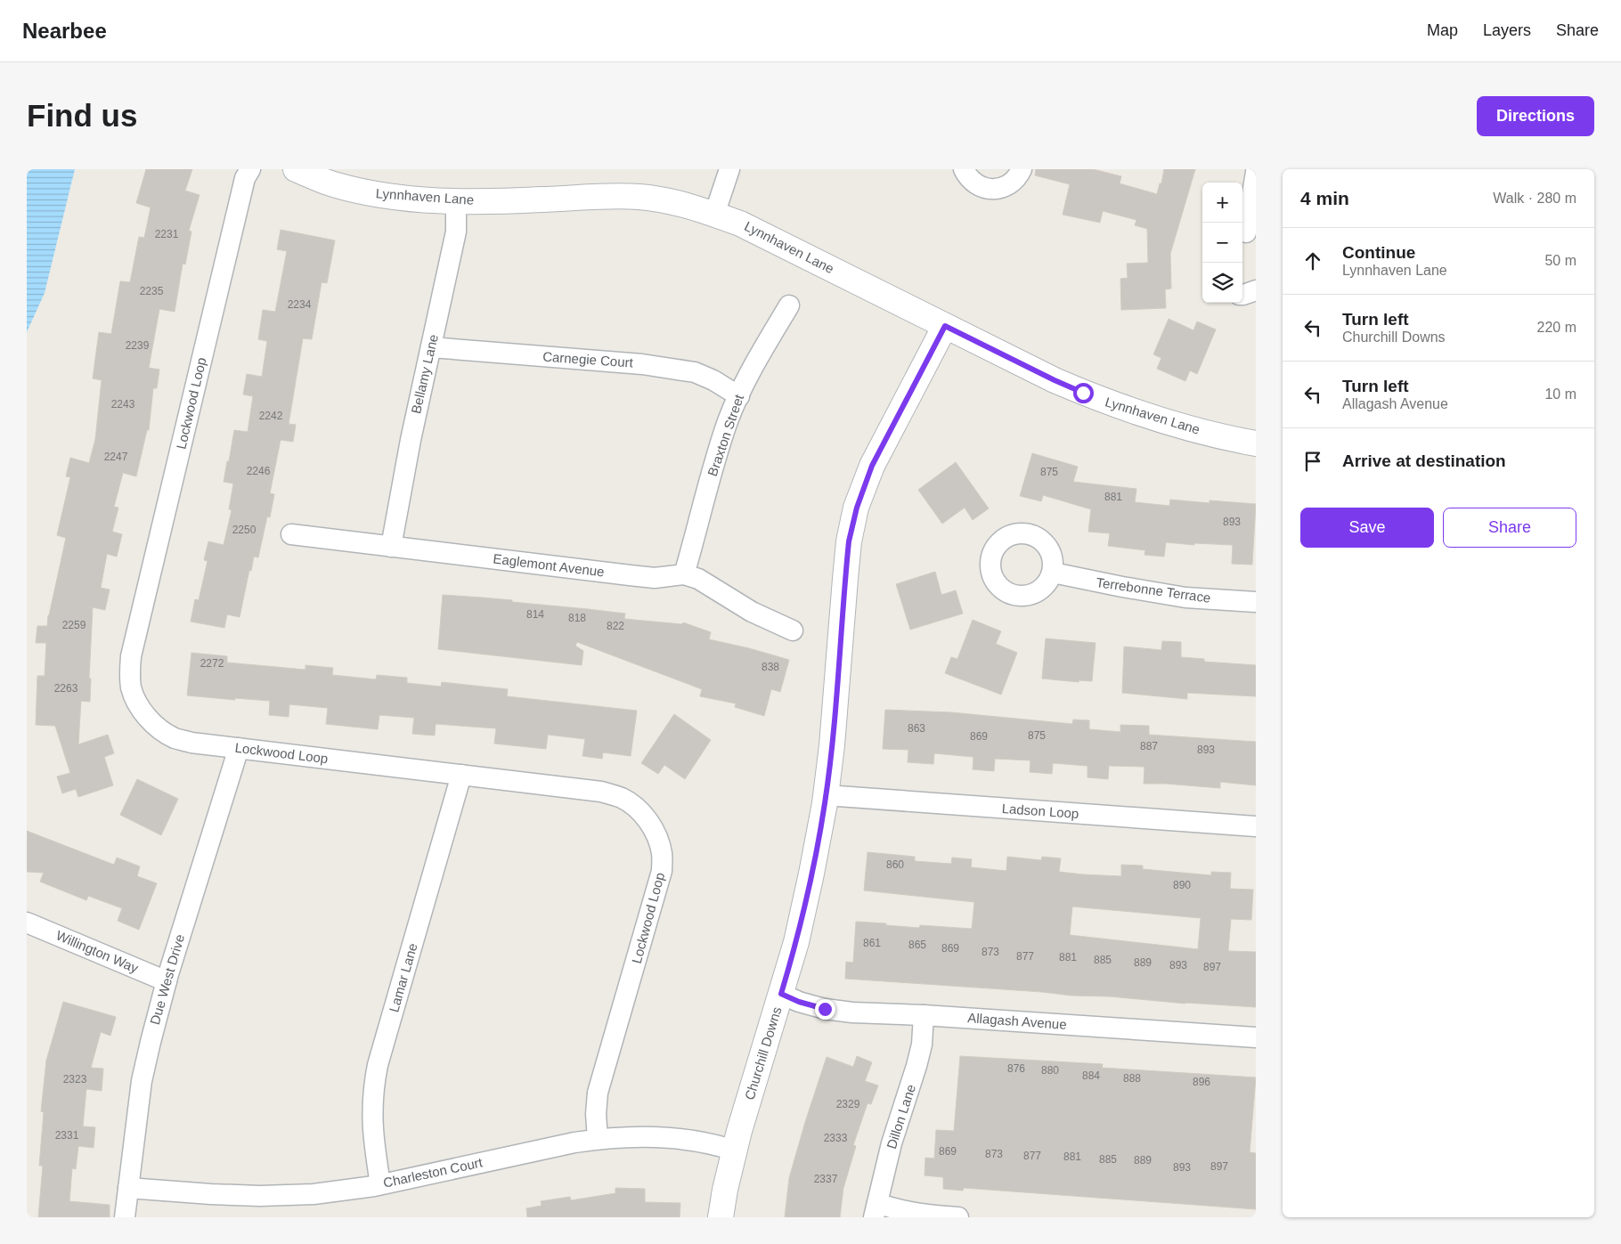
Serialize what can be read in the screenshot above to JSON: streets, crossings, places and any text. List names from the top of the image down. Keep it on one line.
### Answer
{"streets":{"street":["Lynnhaven Lane","Carnegie Court","Bellamy Lane","Lockwood Loop","Braxton Street","Eaglemont Avenue","Terrebonne Terrace","Ladson Loop","Willington Way","Lamar Lane","Due West Drive","Allagash Avenue","Churchill Downs","Dillon Lane","Charleston Court"]},"crossings":[["Lynnhaven Lane","Bellamy Lane"],["Lynnhaven Lane","Churchill Downs"],["Carnegie Court","Bellamy Lane"],["Carnegie Court","Braxton Street"],["Bellamy Lane","Eaglemont Avenue"],["Lockwood Loop","Lamar Lane"],["Lockwood Loop","Due West Drive"],["Lockwood Loop","Charleston Court"],["Braxton Street","Eaglemont Avenue"],["Ladson Loop","Churchill Downs"],["Willington Way","Due West Drive"],["Lamar Lane","Charleston Court"],["Due West Drive","Charleston Court"],["Allagash Avenue","Churchill Downs"],["Allagash Avenue","Dillon Lane"],["Churchill Downs","Charleston Court"]],"house_numbers":["2231","2235","2234","2239","2243","2242","2247","2246","875","881","893","2250","814","818","2259","822","2272","838","2263","863","875","869","887","893","860","890","861","865","869","873","877","881","885","889","893","897","876","880","884","888","2323","896","2329","2331","2333","869","873","877","881","885","889","897","893","2337"],"page":{"header":"Nearbee","nav":["Map","Layers","Share"],"buttons":["Directions",["Save","Share"]],"title":"Find us","heading":["4 min","Walk · 280 m"],"map_buttons":["+","−"],"list":[["Continue","Lynnhaven Lane","50 m"],["Turn left","Churchill Downs","220 m"],["Turn left","Allagash Avenue","10 m"],"Arrive at destination"]}}
